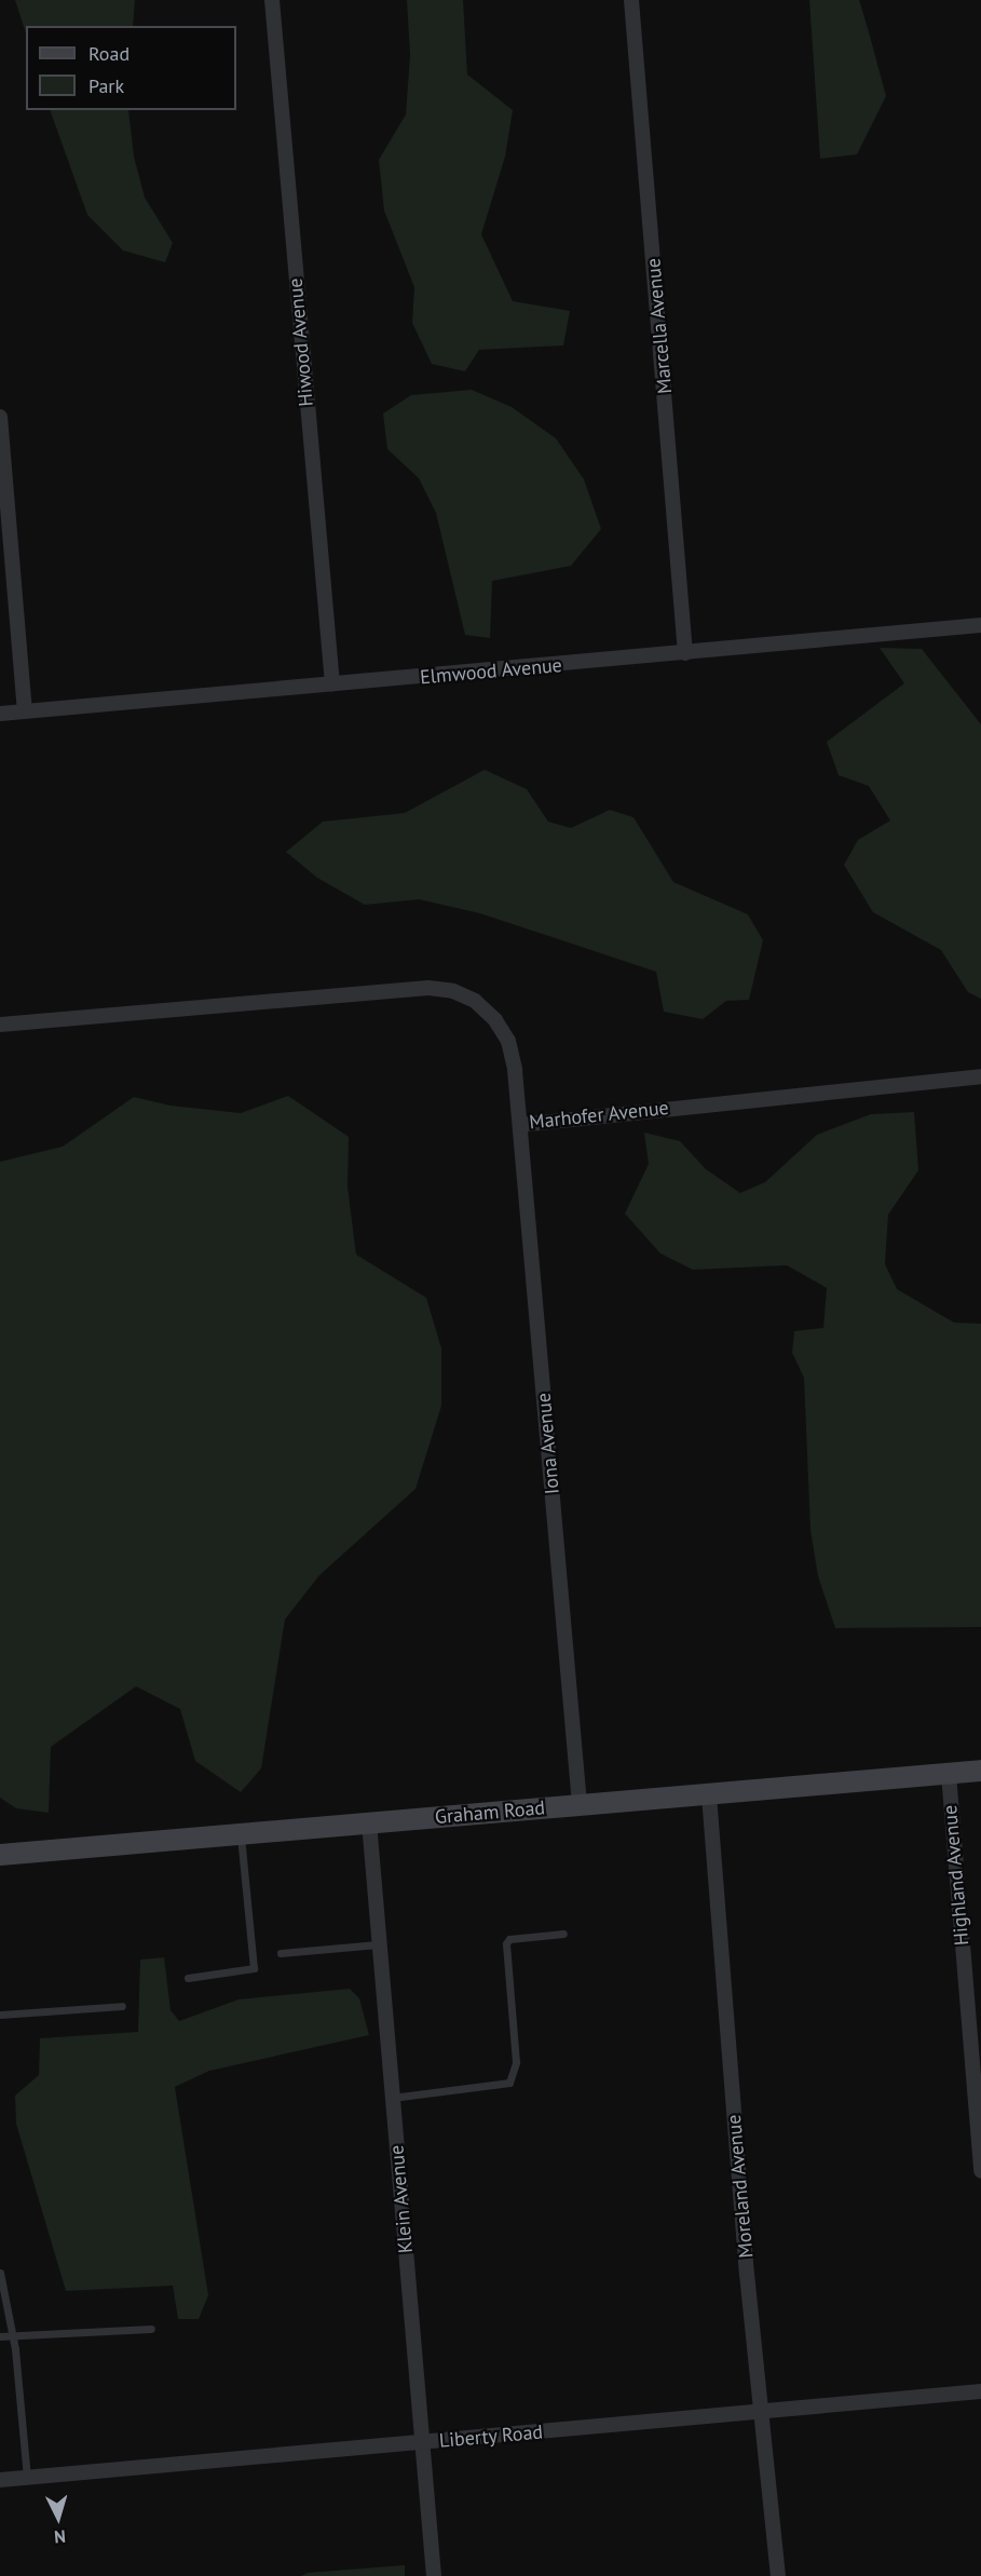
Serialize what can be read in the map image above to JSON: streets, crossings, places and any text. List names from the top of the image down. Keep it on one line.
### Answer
{"streets":{"main road":["Graham Road"],"street":["Marcella Avenue","Hiwood Avenue","Elmwood Avenue","Marhofer Avenue","Iona Avenue","Highland Avenue","Moreland Avenue","Klein Avenue","Liberty Road"]},"crossings":[["Marcella Avenue","Elmwood Avenue"],["Hiwood Avenue","Elmwood Avenue"],["Marhofer Avenue","Iona Avenue"],["Iona Avenue","Graham Road"],["Graham Road","Highland Avenue"],["Graham Road","Moreland Avenue"],["Graham Road","Klein Avenue"],["Moreland Avenue","Liberty Road"],["Klein Avenue","Liberty Road"]],"legend":["Road","Park"],"north":"bottom"}
